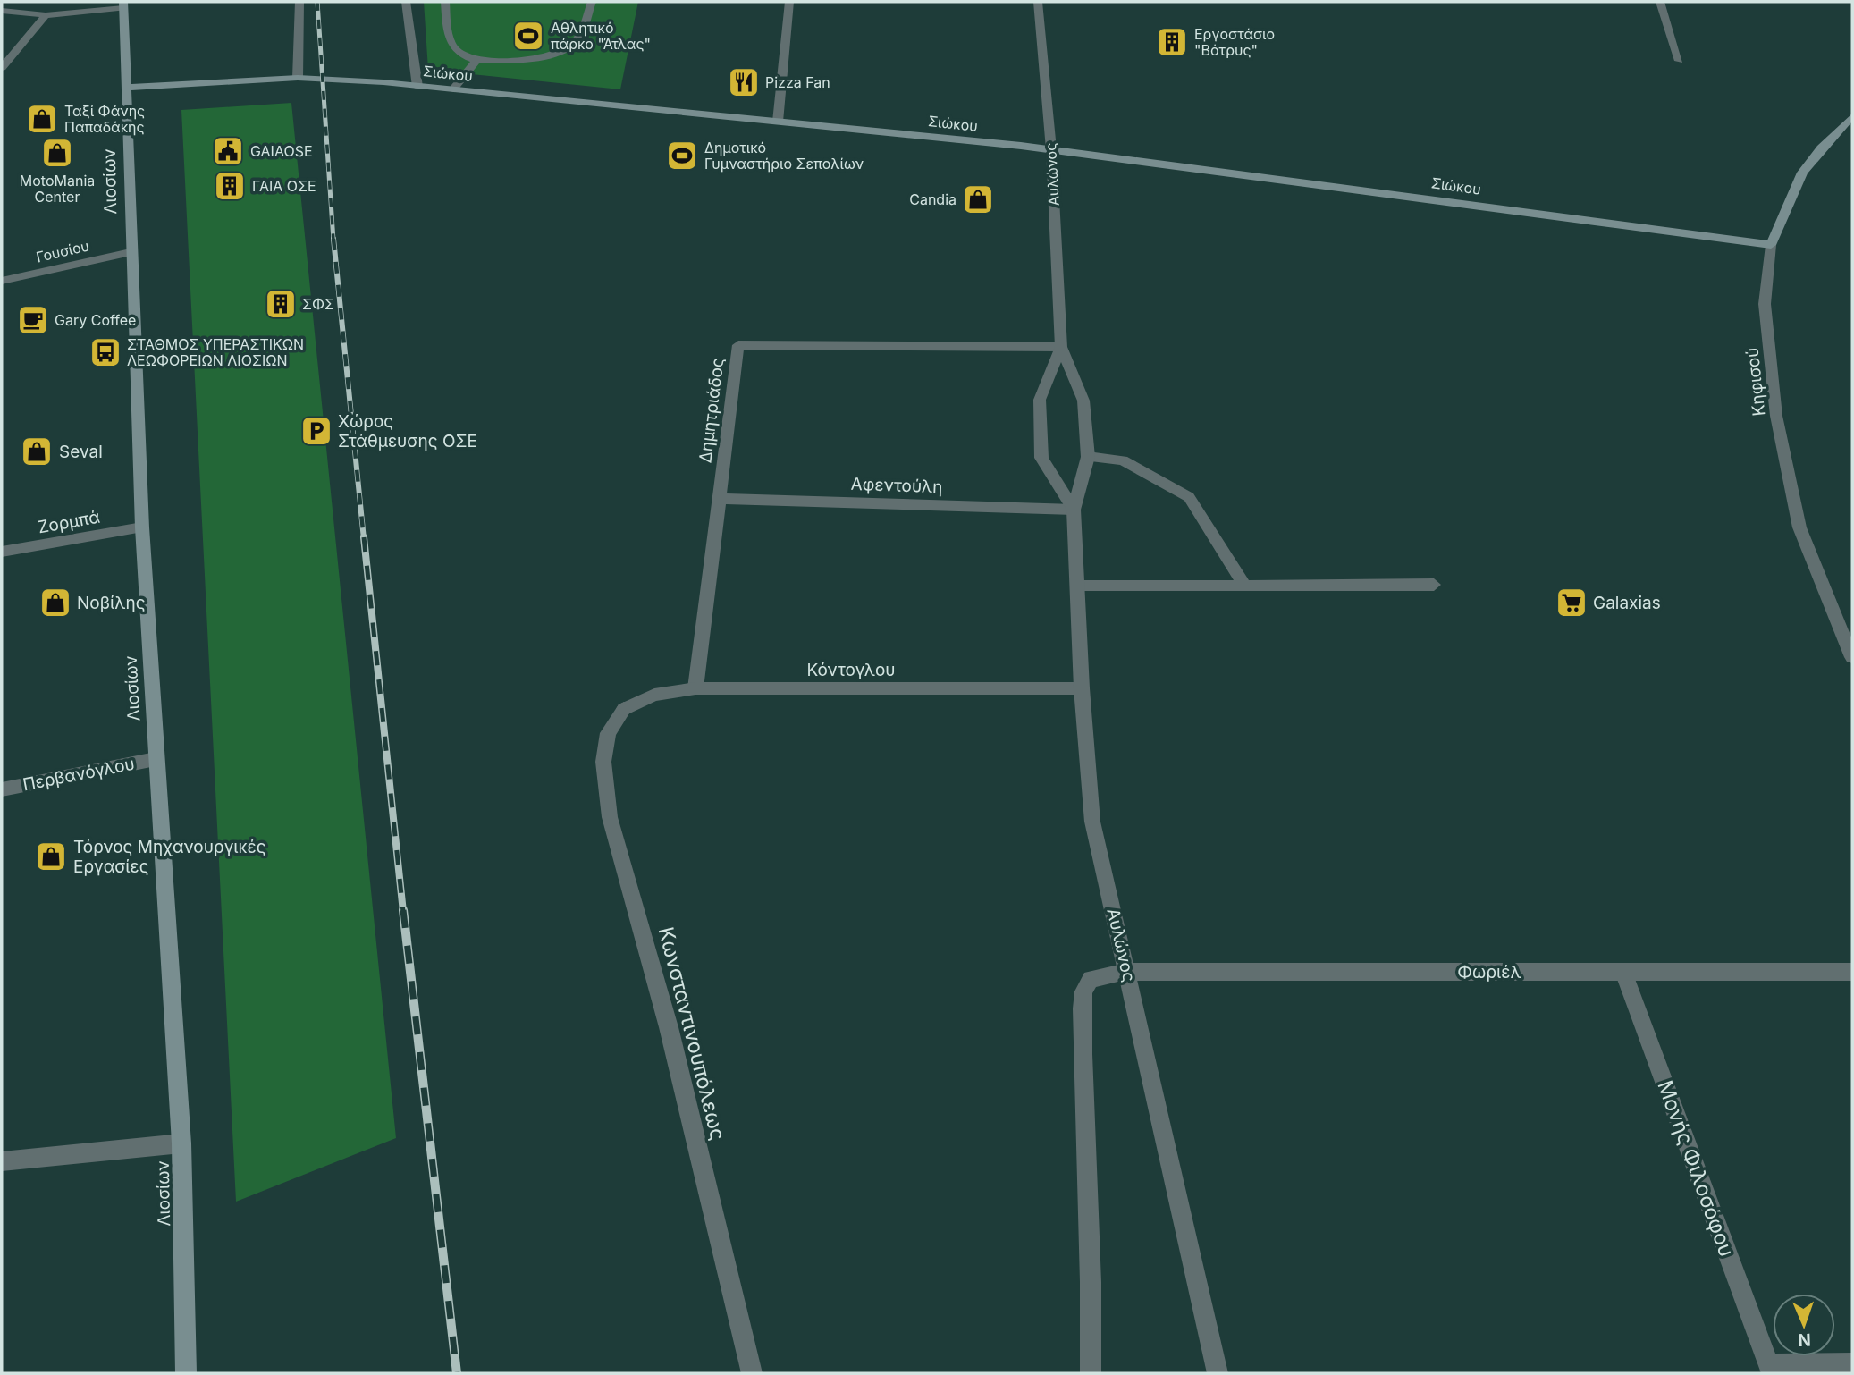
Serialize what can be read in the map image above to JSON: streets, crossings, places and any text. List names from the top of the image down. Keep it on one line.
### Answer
{"streets":{"main road":["Σιώκου","Λιοσίων","Κηφισού"],"street":["Αυλώνος","Γουσίου","Δημητριάδος","Αφεντούλη","Ζορμπά","Κόντογλου","Περβανόγλου","Φωριέλ","Κωνσταντινουπόλεως","Μονής Φιλοσόφου"]},"crossings":[["Σιώκου","Αυλώνος"],["Σιώκου","Λιοσίων"],["Σιώκου","Κηφισού"],["Αυλώνος","Δημητριάδος"],["Αυλώνος","Αφεντούλη"],["Αυλώνος","Κόντογλου"],["Αυλώνος","Φωριέλ"],["Λιοσίων","Γουσίου"],["Λιοσίων","Ζορμπά"],["Λιοσίων","Περβανόγλου"],["Δημητριάδος","Αφεντούλη"],["Δημητριάδος","Κόντογλου"],["Κόντογλου","Κωνσταντινουπόλεως"],["Φωριέλ","Μονής Φιλοσόφου"]],"places":{"sports":["Αθλητικό πάρκο \"Άτλας\"","Δημοτικό Γυμναστήριο Σεπολίων"],"building":["Εργοστάσιο \"Βότρυς\"","ΓΑΙΑ ΟΣΕ","ΣΦΣ"],"restaurant":["Pizza Fan"],"shop":["Ταξί Φάνης Παπαδάκης","MotoMania Center","Candia","Seval","Νοβίλης","Τόρνος Μηχανουργικές Εργασίες"],"public building":["GAIAOSE"],"cafe":["Gary Coffee"],"bus stop":["ΣΤΑΘΜΟΣ ΥΠΕΡΑΣΤΙΚΩΝ ΛΕΩΦΟΡΕΙΩΝ ΛΙΟΣΙΩΝ"],"parking":["Χώρος Στάθμευσης ΟΣΕ"],"supermarket":["Galaxias"]},"north":"bottom"}
